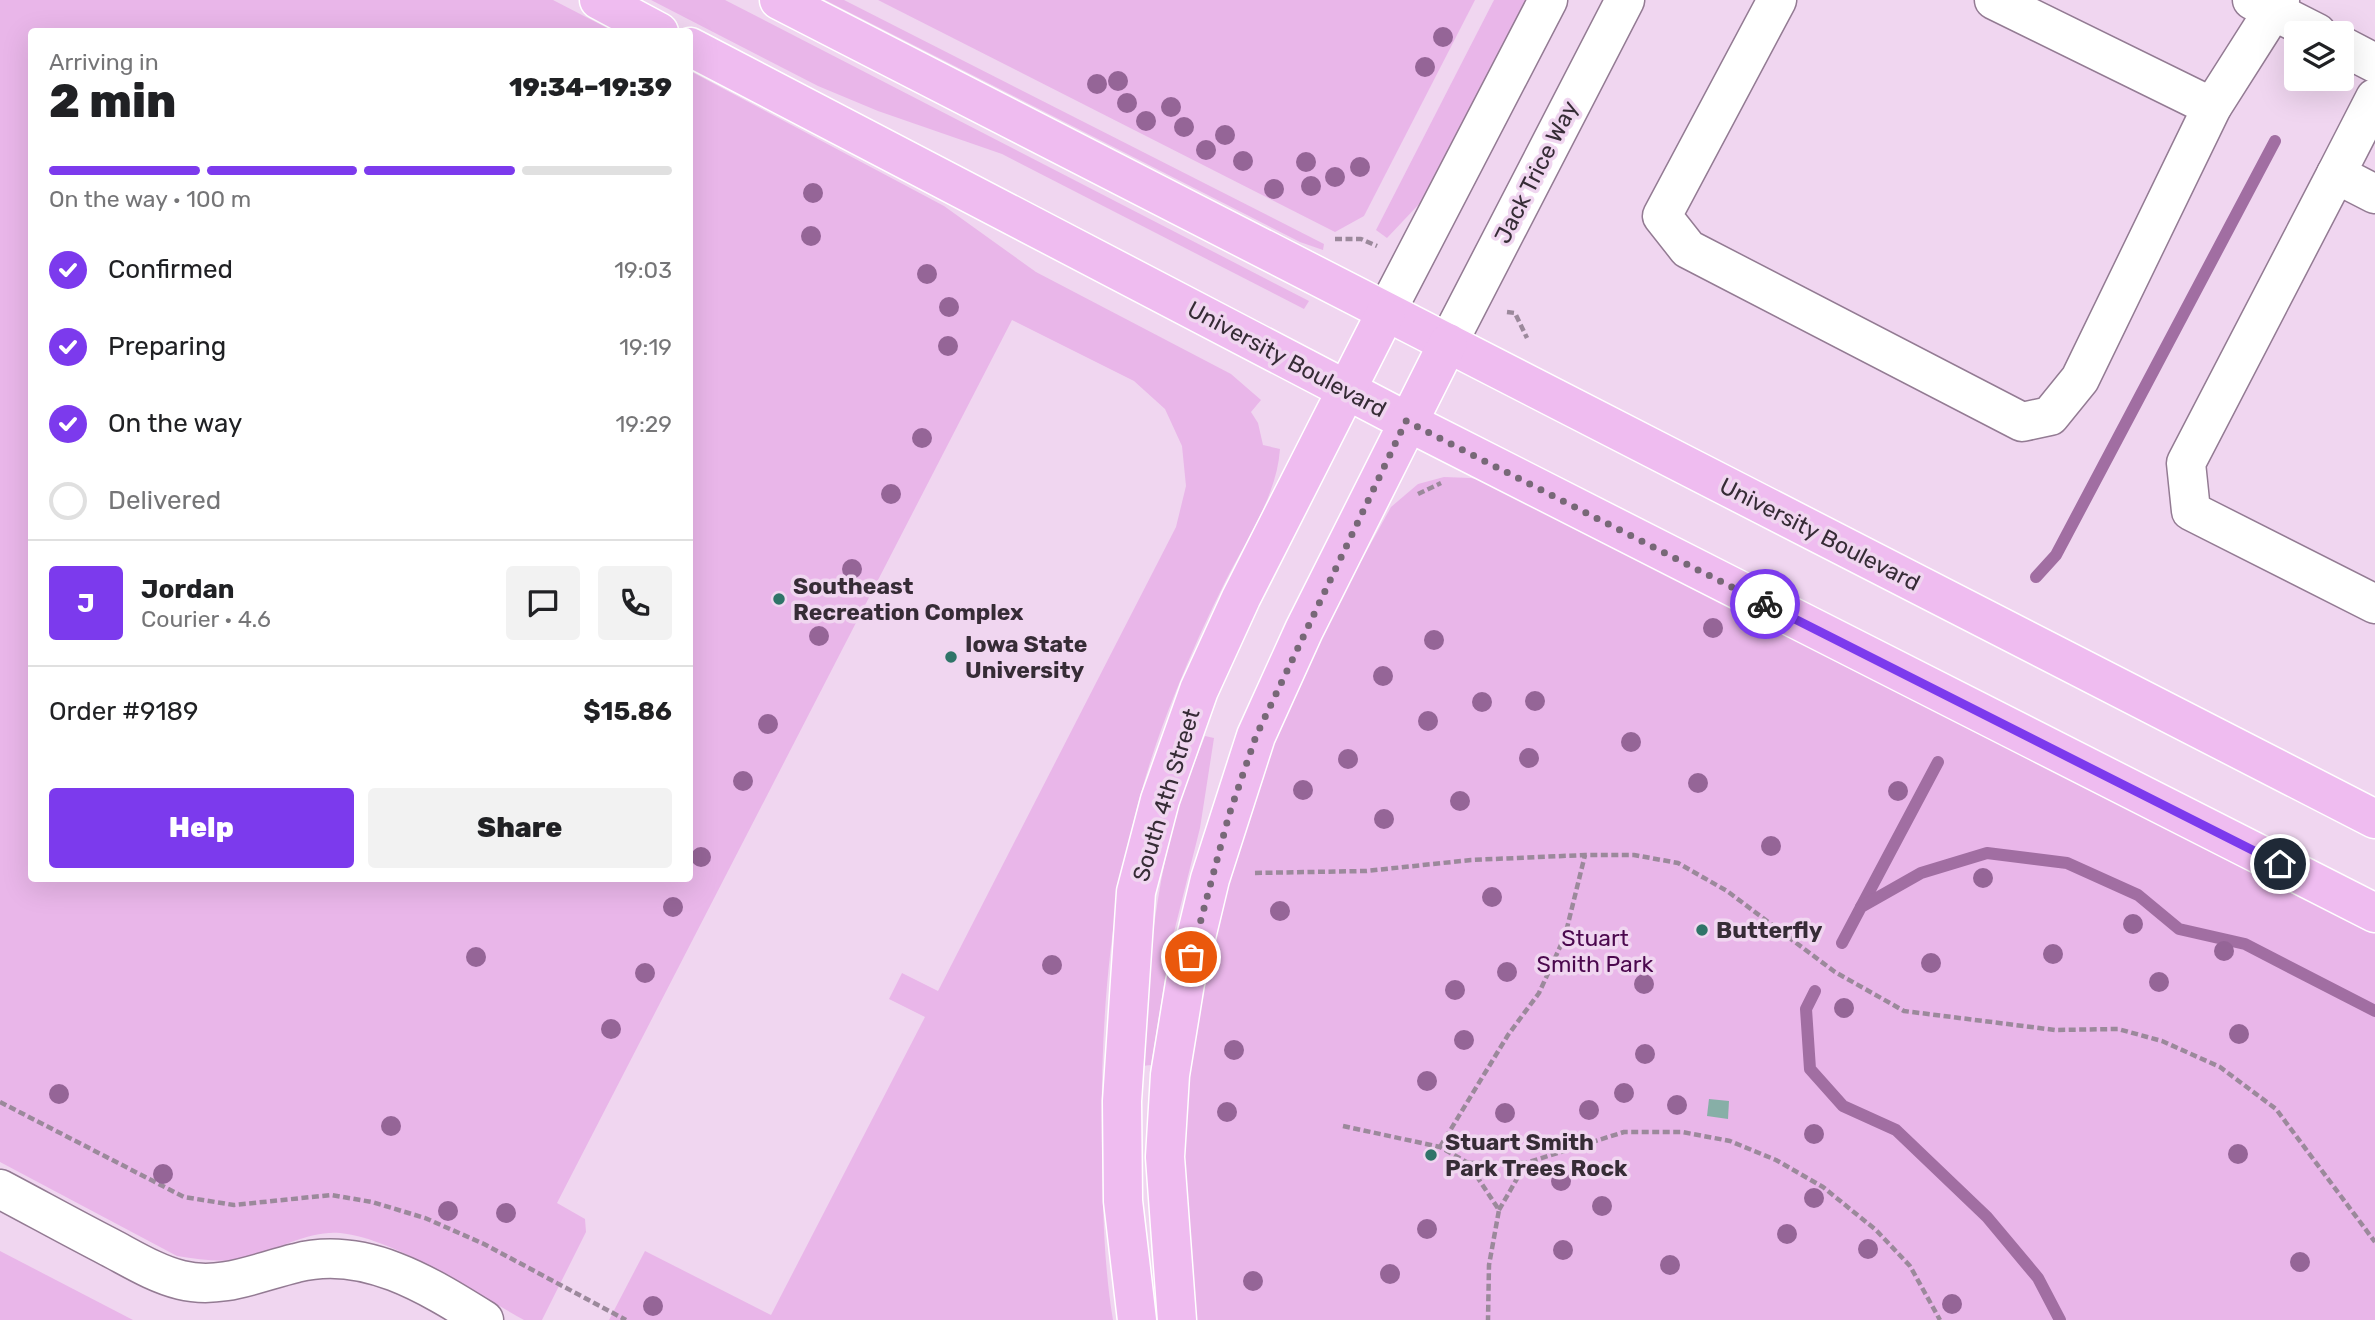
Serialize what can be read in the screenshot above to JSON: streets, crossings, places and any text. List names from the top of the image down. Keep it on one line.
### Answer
{"streets":{"main road":["University Boulevard","South 4th Street"],"street":["Jack Trice Way"]},"crossings":[["Jack Trice Way","University Boulevard"],["University Boulevard","South 4th Street"]],"parks":["Stuart Smith Park"],"places":["Southeast Recreation Complex","Iowa State University","Butterfly","Stuart Smith Park Trees Rock"],"page":{"heading":["2 min","Arriving in","19:34–19:39"],"panel":["Jordan","Courier · 4.6","Order #9189","$15.86"],"bar":"On the way · 100 m","list":[["Confirmed","19:03"],["Preparing","19:19"],["On the way","19:29"],"Delivered"],"round":"J","buttons":["Help","Share"]}}
